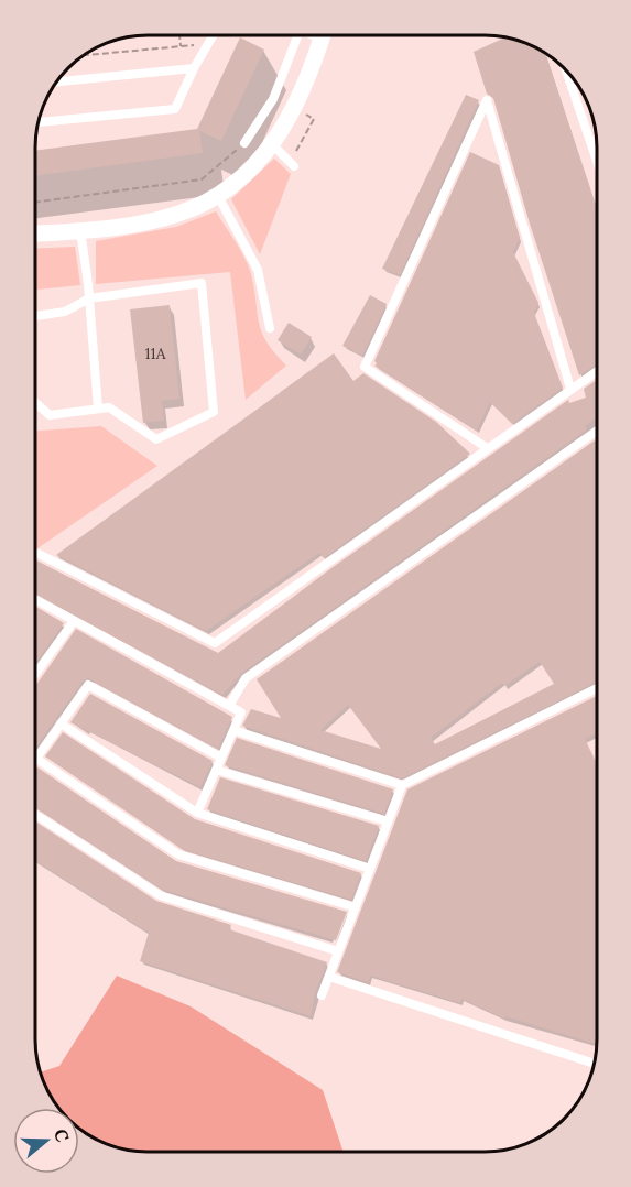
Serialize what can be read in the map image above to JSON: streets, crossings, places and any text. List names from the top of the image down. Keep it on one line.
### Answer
{"house_numbers":["11А"],"north":"right"}
